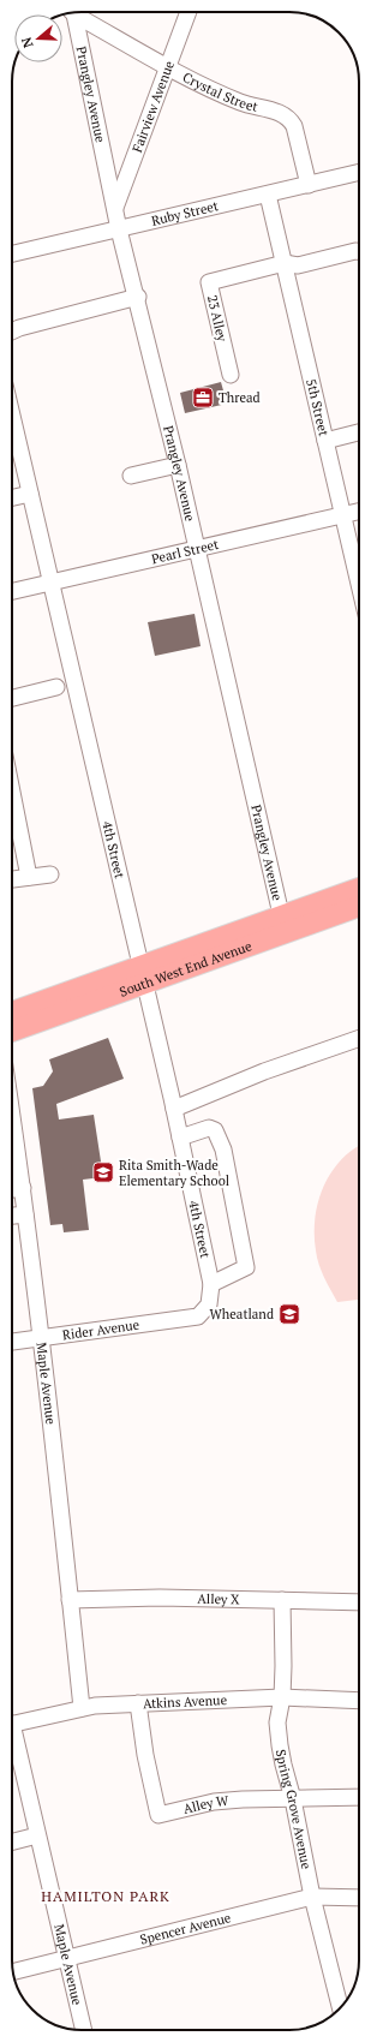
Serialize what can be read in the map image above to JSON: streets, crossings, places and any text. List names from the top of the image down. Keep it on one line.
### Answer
{"streets":{"main road":["South West End Avenue"],"street":["Crystal Street","Prangley Avenue","Fairview Avenue","Ruby Street","23 Alley","5th Street","Pearl Street","4th Street","Rider Avenue","Maple Avenue","Alley X","Atkins Avenue","Alley W","Spring Grove Avenue","Spencer Avenue"]},"crossings":[["Crystal Street","Fairview Avenue"],["Crystal Street","Ruby Street"],["Prangley Avenue","Fairview Avenue"],["Prangley Avenue","Ruby Street"],["Prangley Avenue","Pearl Street"],["Prangley Avenue","South West End Avenue"],["Ruby Street","5th Street"],["23 Alley","5th Street"],["5th Street","Pearl Street"],["Pearl Street","4th Street"],["4th Street","South West End Avenue"],["4th Street","Rider Avenue"],["Rider Avenue","Maple Avenue"],["Maple Avenue","Alley X"],["Maple Avenue","Atkins Avenue"],["Maple Avenue","Spencer Avenue"],["Alley X","Spring Grove Avenue"],["Atkins Avenue","Alley W"],["Atkins Avenue","Spring Grove Avenue"],["Alley W","Spring Grove Avenue"],["Spring Grove Avenue","Spencer Avenue"]],"districts":["HAMILTON PARK"],"places":{"office":["Thread"],"school or university":["Rita Smith-Wade Elementary School","Wheatland"]},"north":"left"}
